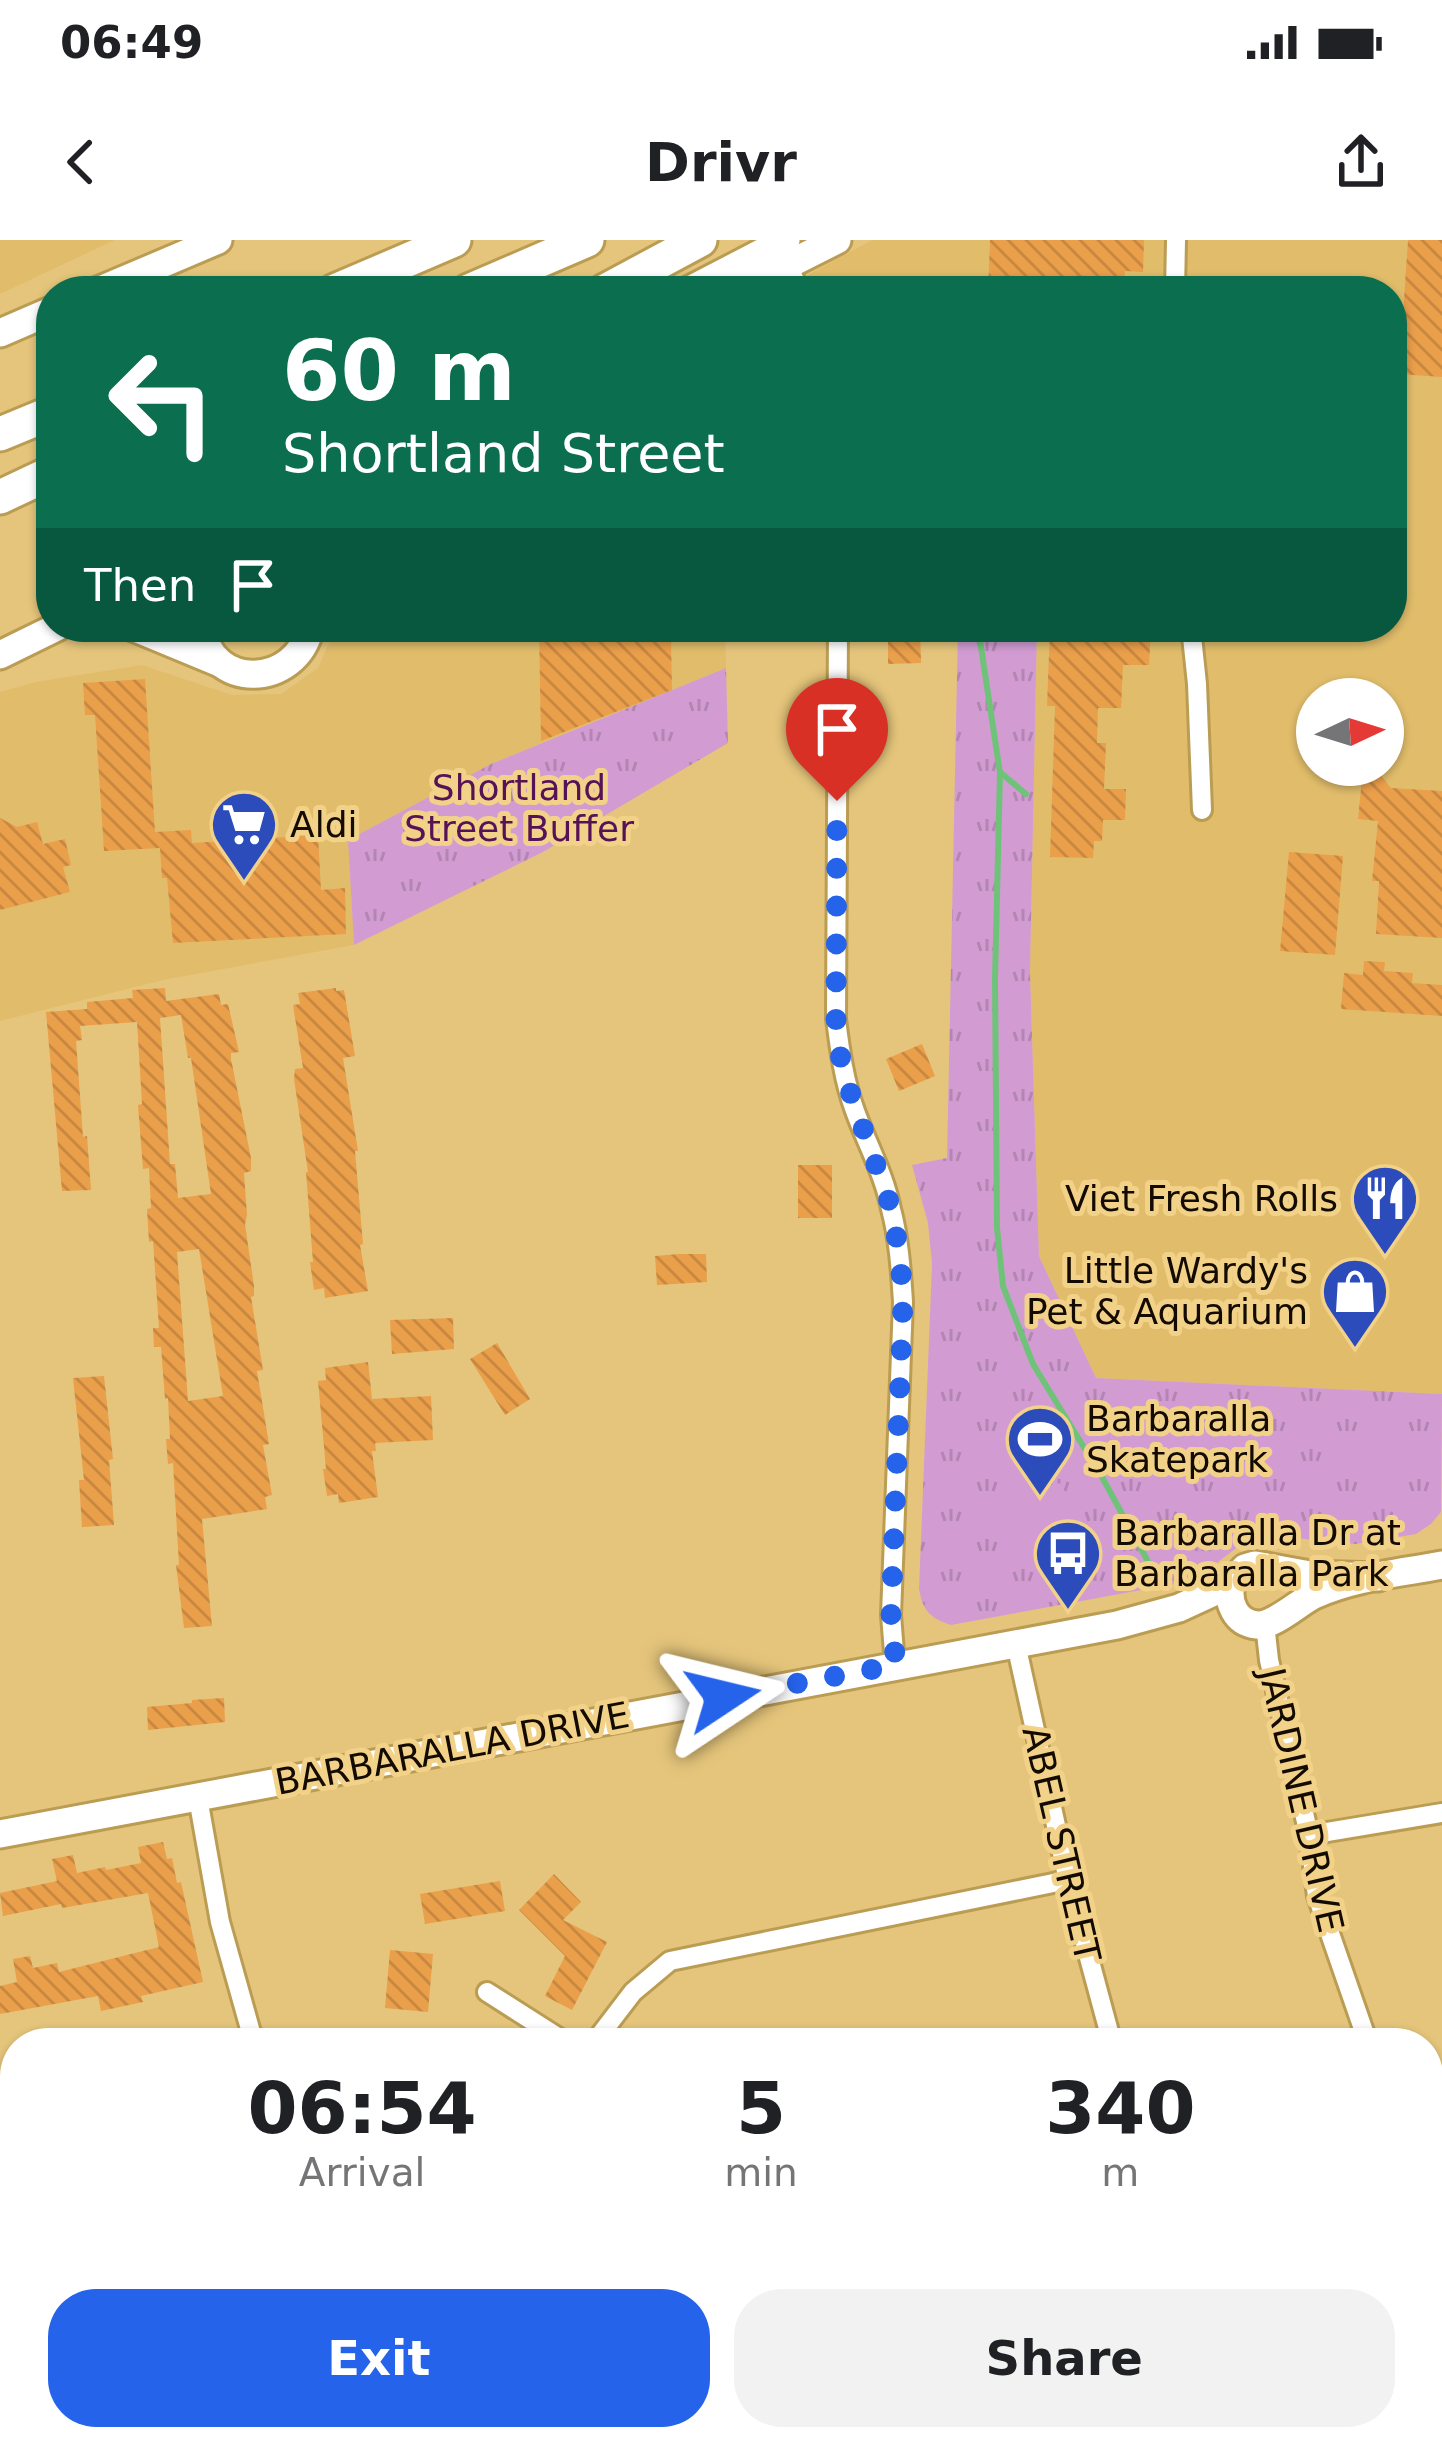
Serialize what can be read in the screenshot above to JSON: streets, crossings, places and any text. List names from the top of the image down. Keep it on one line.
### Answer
{"streets":{"street":["BARBARALLA DRIVE","JARDINE DRIVE","ABEL STREET"]},"crossings":[["BARBARALLA DRIVE","JARDINE DRIVE"],["BARBARALLA DRIVE","ABEL STREET"]],"parks":["Shortland Street Buffer"],"places":{"supermarket":["Aldi"],"restaurant":["Viet Fresh Rolls"],"shop":["Little Wardy's Pet & Aquarium"],"sports":["Barbaralla Skatepark"],"bus stop":["Barbaralla Dr at Barbaralla Park"]},"north":"right","page":{"status":"06:49","header":"Drivr","turn":["60 m","Shortland Street"],"then":"Then","eta":["06:54","Arrival","5","min","340","m"],"buttons":["Exit","Share"]}}
